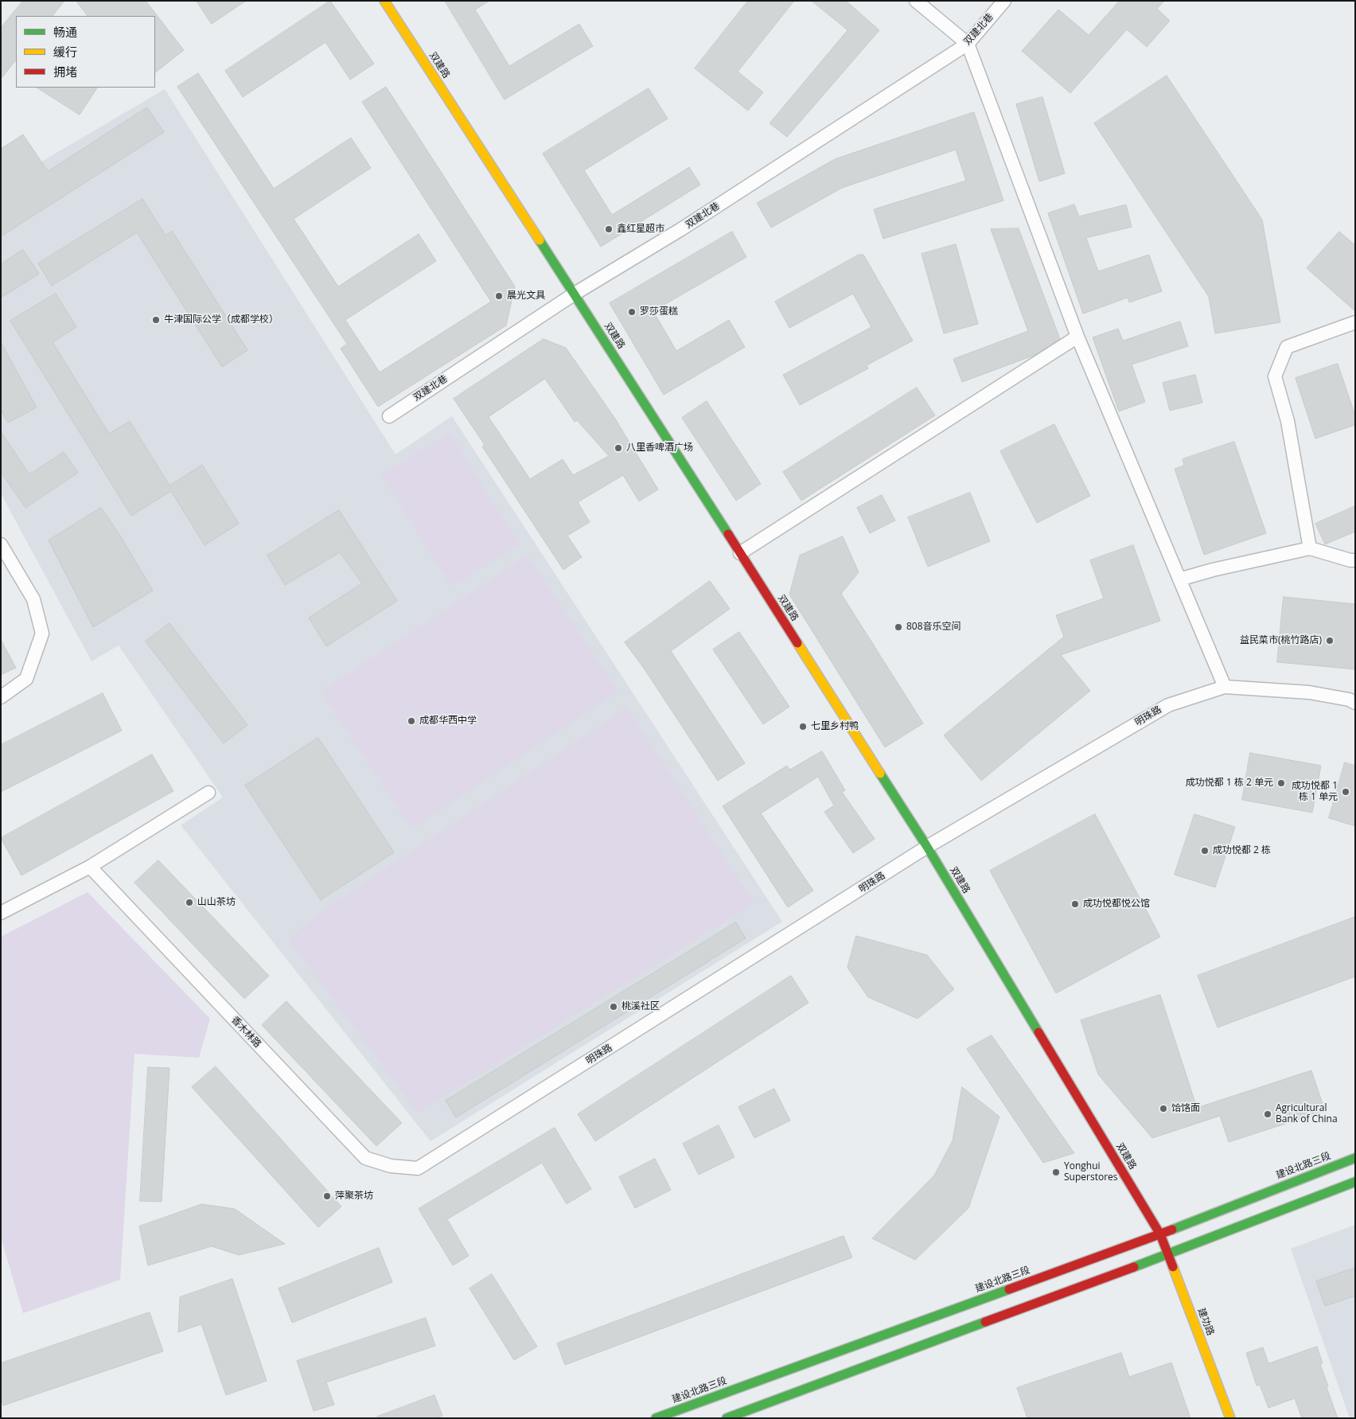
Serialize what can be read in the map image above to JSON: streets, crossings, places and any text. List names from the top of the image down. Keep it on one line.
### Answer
{"streets":{"street":["双建北巷","双建路","明珠路","香木林路","建设北路三段","建功路"]},"crossings":[["双建北巷","双建路"],["双建路","明珠路"],["双建路","建设北路三段"],["双建路","建功路"],["明珠路","香木林路"],["建设北路三段","建功路"]],"places":["鑫红星超市","晨光文具","罗莎蛋糕","牛津国际公学（成都学校）","八里香啤酒广场","808音乐空间","益民菜市(桃竹路店)","成都华西中学","七里乡村鸭","成功悦都 1 栋 2 单元","成功悦都 1 栋 1 单元","成功悦都 2 栋","山山茶坊","成功悦都悦公馆","桃溪社区","饸饹面","Agricultural Bank of China","Yonghui Superstores","萍聚茶坊"],"legend":["畅通","缓行","拥堵"]}
